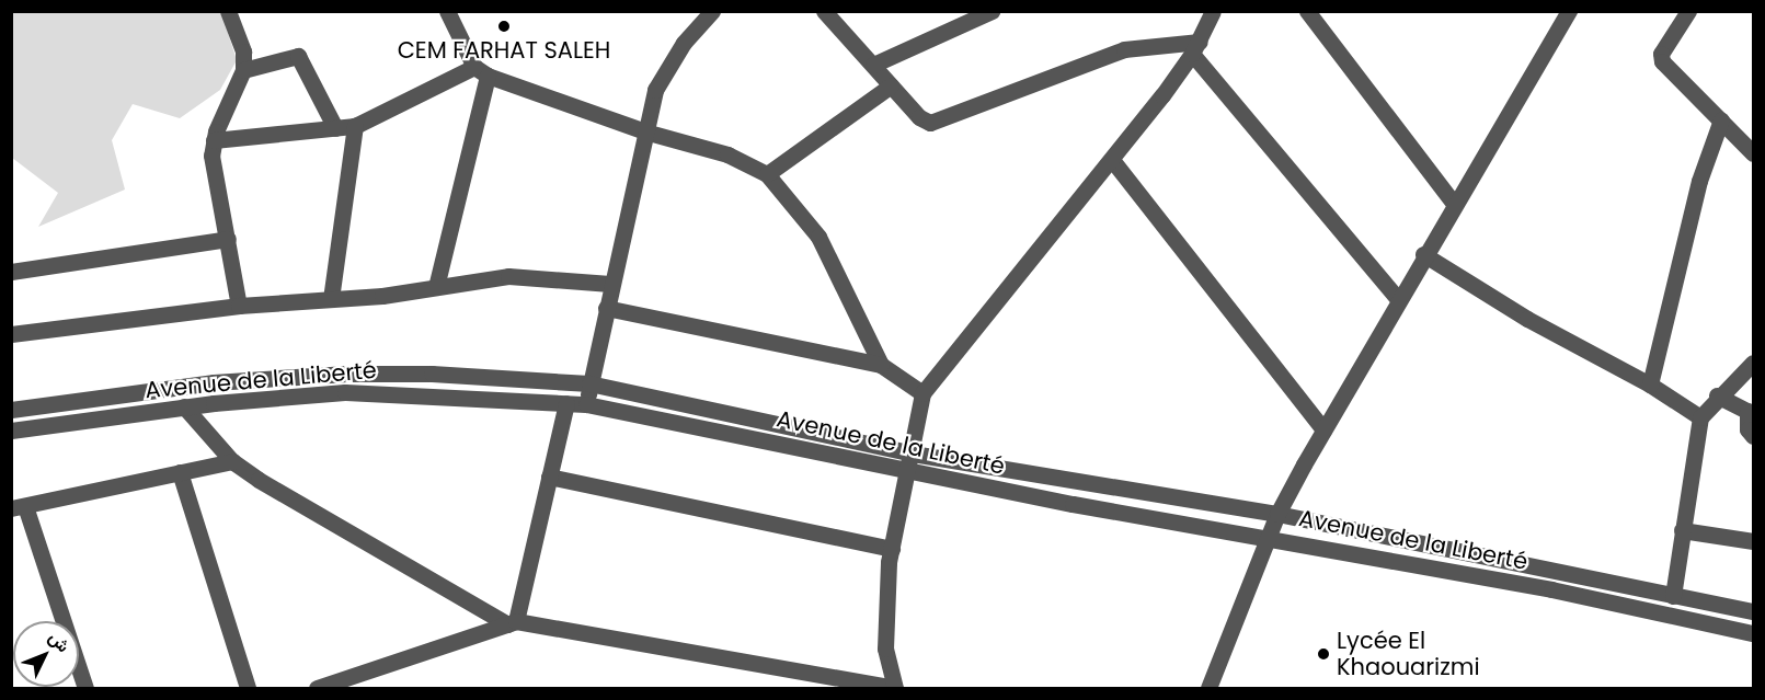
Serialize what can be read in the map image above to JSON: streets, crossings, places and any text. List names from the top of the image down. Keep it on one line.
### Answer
{"streets":{"street":["Avenue de la Liberté"]},"places":["CEM FARHAT SALEH","Lycée El Khaouarizmi"],"north":"top right"}
